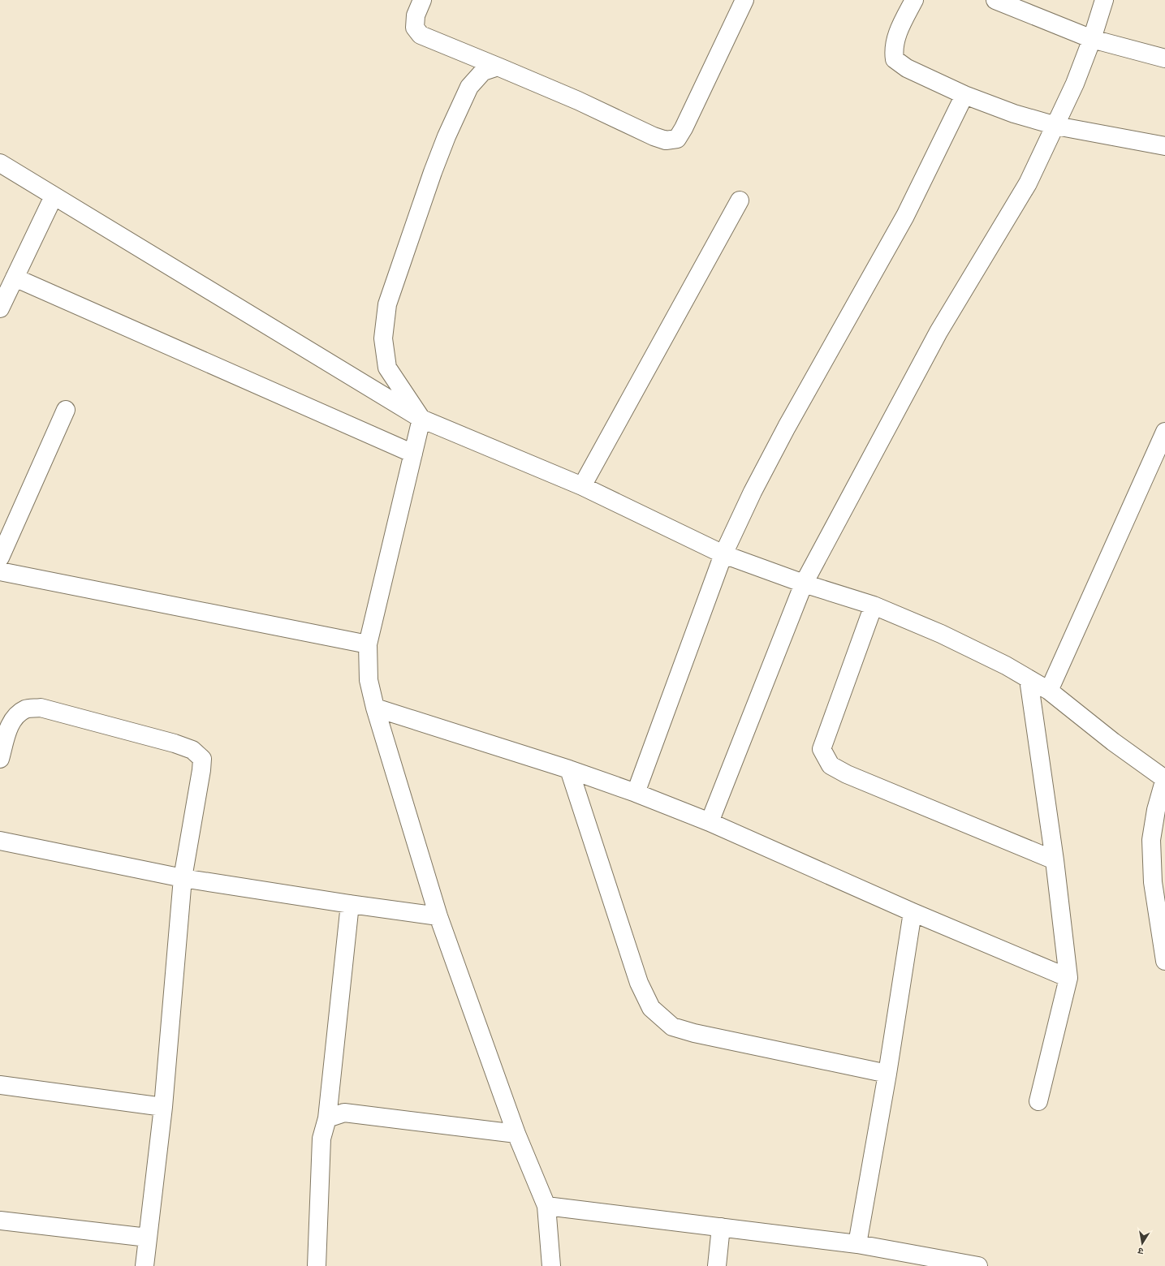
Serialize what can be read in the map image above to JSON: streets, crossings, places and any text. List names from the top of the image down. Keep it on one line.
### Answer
{"north":"bottom"}
